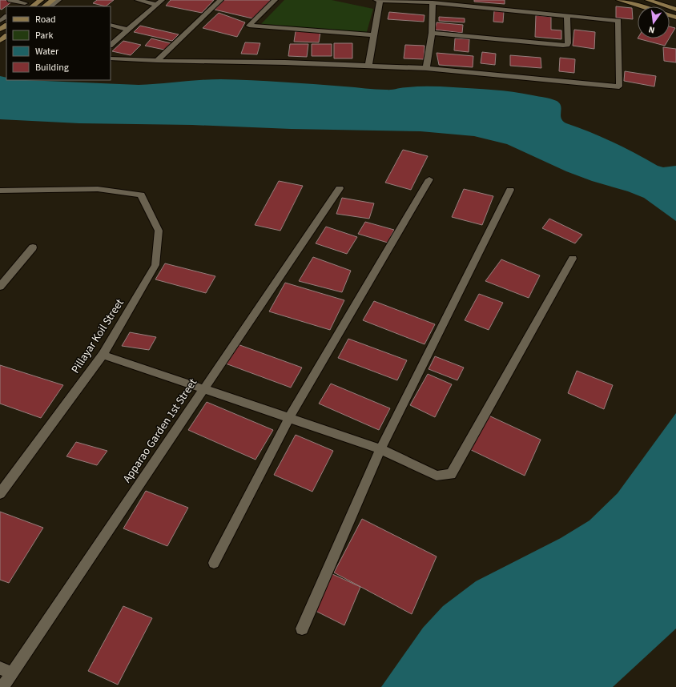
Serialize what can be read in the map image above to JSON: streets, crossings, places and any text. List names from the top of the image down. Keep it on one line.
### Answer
{"streets":{"street":["Pillayar Koil Street","Apparao Garden 1st Street"]},"legend":["Road","Park","Water","Building"],"north":"bottom"}
